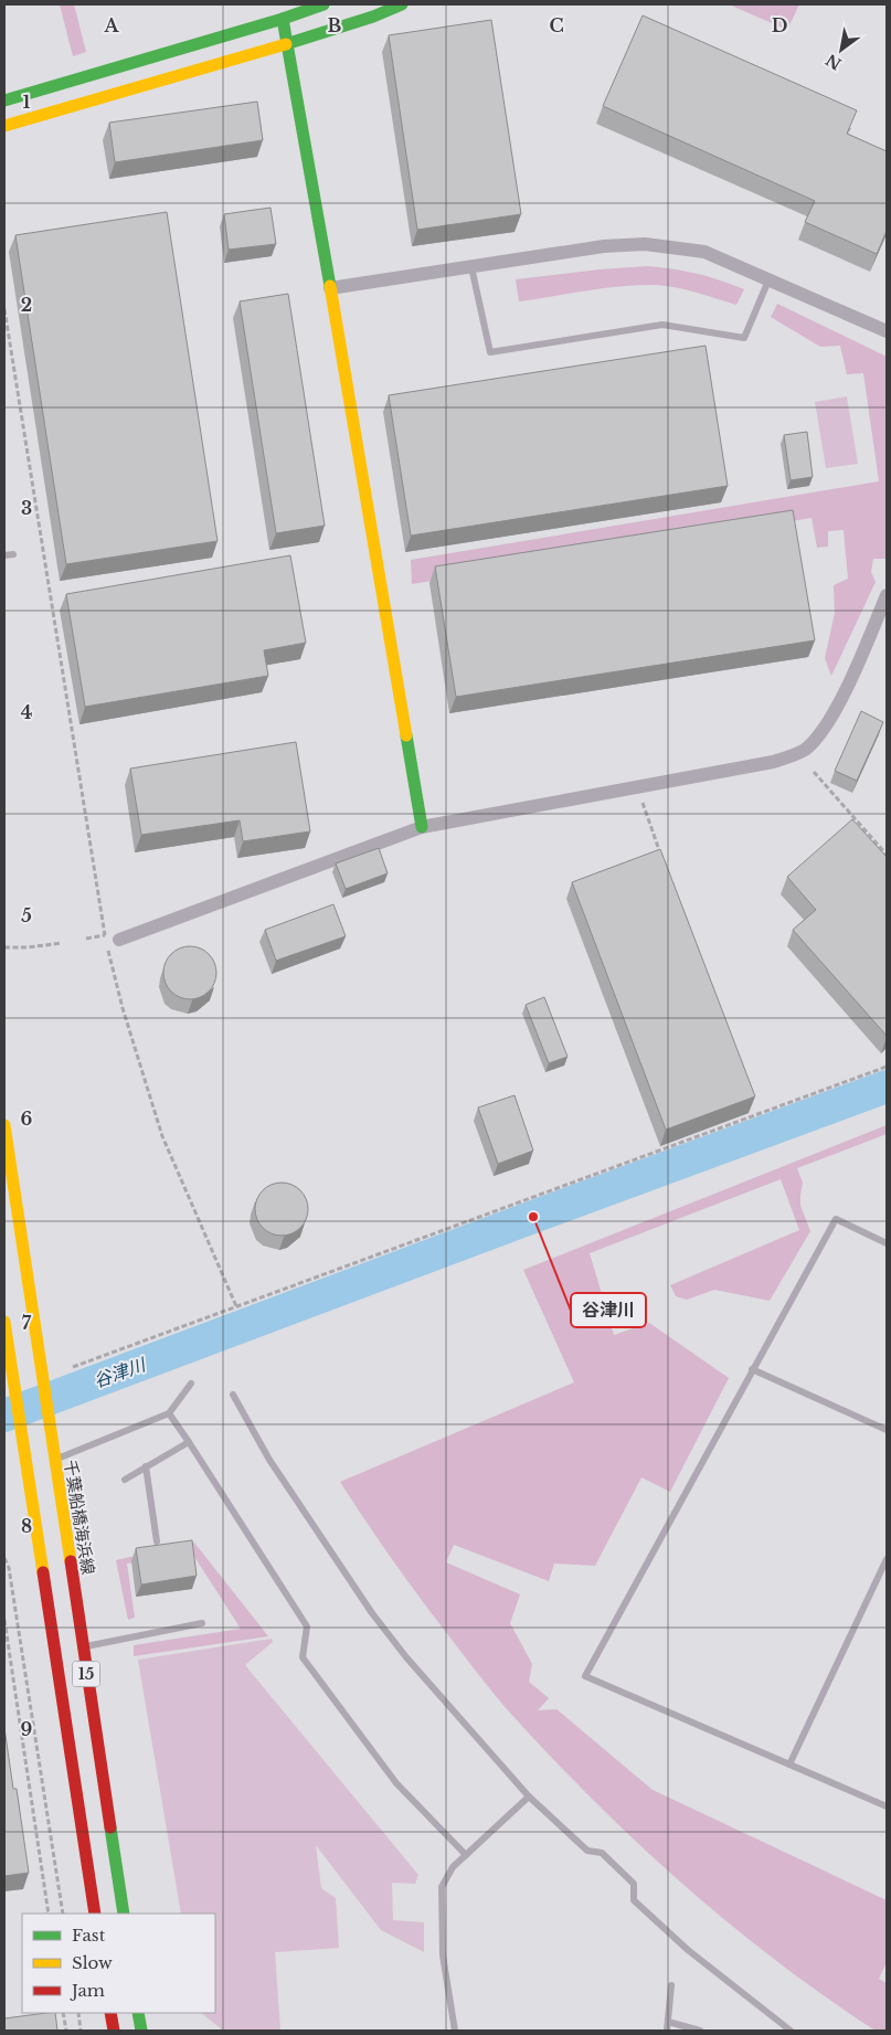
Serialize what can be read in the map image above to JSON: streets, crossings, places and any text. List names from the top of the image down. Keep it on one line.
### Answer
{"streets":{"street":["千葉船橋海浜線","15"]},"water":["谷津川"],"places":["谷津川"],"legend":["Fast","Slow","Jam"],"north":"bottom left","grid":{"columns":["A","B","C","D"],"rows":["1","2","3","4","5","6","7","8","9"]}}
